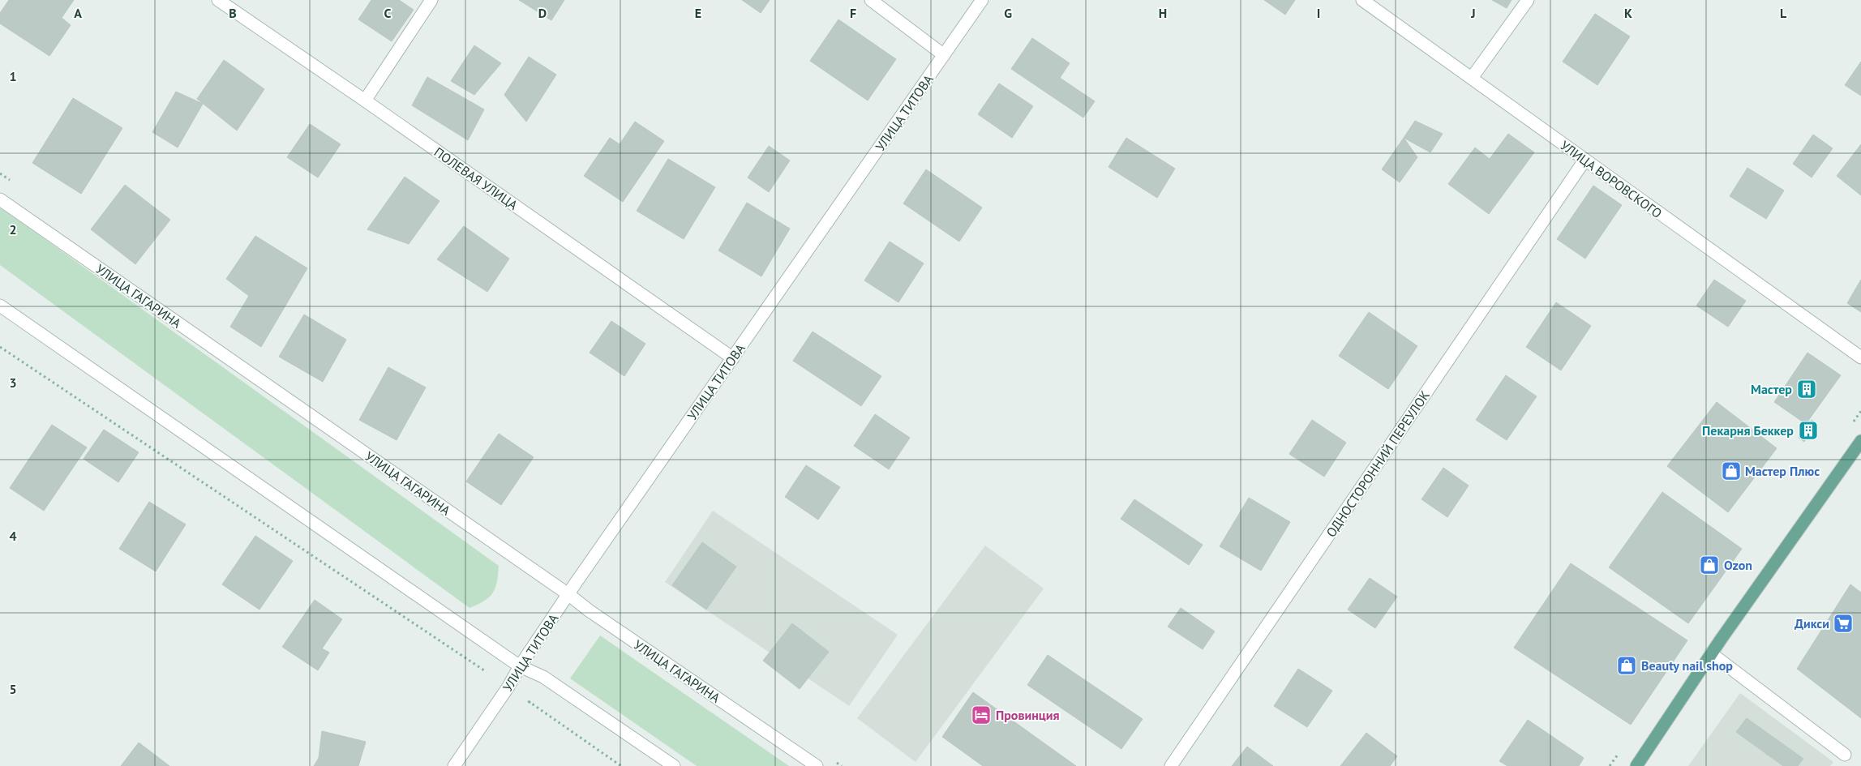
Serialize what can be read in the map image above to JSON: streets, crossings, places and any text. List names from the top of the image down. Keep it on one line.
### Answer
{"streets":{"street":["УЛИЦА ТИТОВА","ПОЛЕВАЯ УЛИЦА","УЛИЦА ВОРОВСКОГО","УЛИЦА ГАГАРИНА","ОДНОСТОРОННИЙ ПЕРЕУЛОК"]},"crossings":[["УЛИЦА ТИТОВА","ПОЛЕВАЯ УЛИЦА"],["УЛИЦА ТИТОВА","УЛИЦА ГАГАРИНА"],["УЛИЦА ВОРОВСКОГО","ОДНОСТОРОННИЙ ПЕРЕУЛОК"]],"places":{"building":["Мастер","Пекарня Беккер"],"shop":["Мастер Плюс","Ozon","Beauty nail shop"],"supermarket":["Дикси"],"hotel":["Провинция"]},"grid":{"columns":["A","B","C","D","E","F","G","H","I","J","K","L"],"rows":["1","2","3","4","5"]}}
